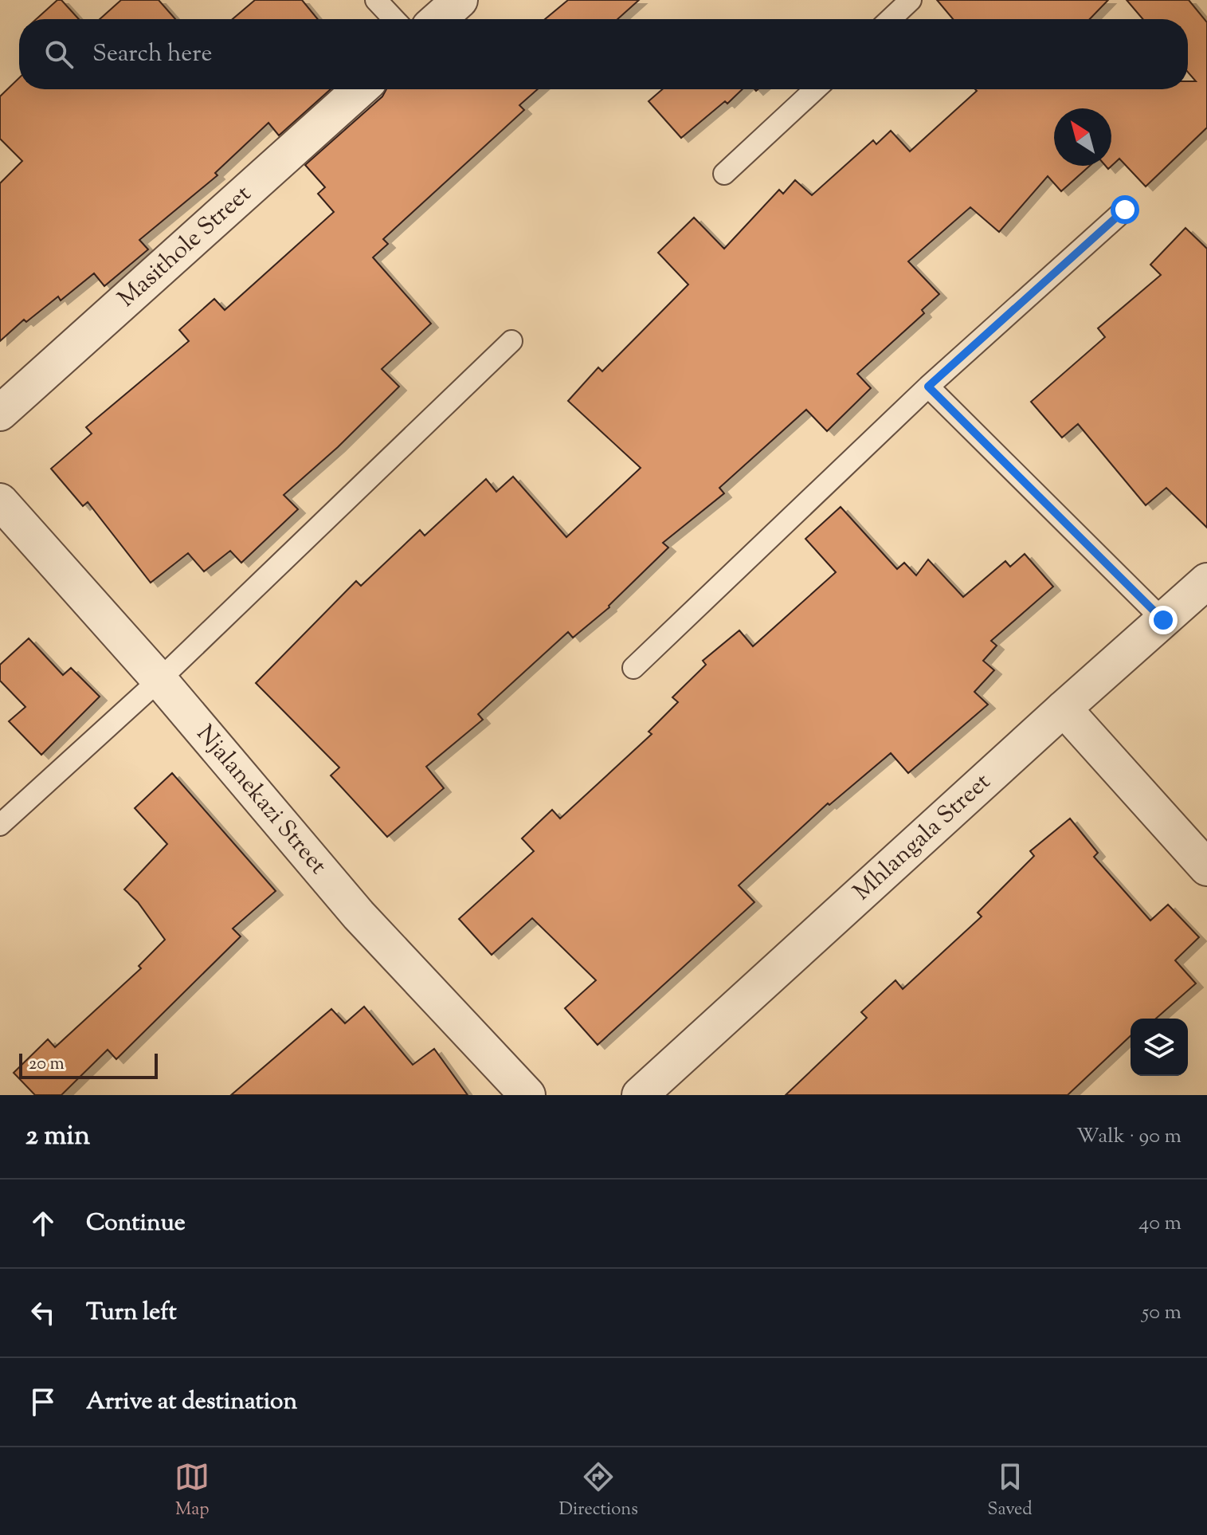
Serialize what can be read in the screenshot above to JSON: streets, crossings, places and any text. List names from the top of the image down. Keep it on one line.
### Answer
{"streets":{"street":["Masithole Street","Njalanekazi Street","Mhlangala Street"]},"scale_bar":"20 m","north":"top left","page":{"search":"Search here","scale":"20 m","heading":["2 min","Walk · 90 m"],"list":[["Continue","40 m"],["Turn left","50 m"],"Arrive at destination"],"nav":["Map","Directions","Saved"]}}
